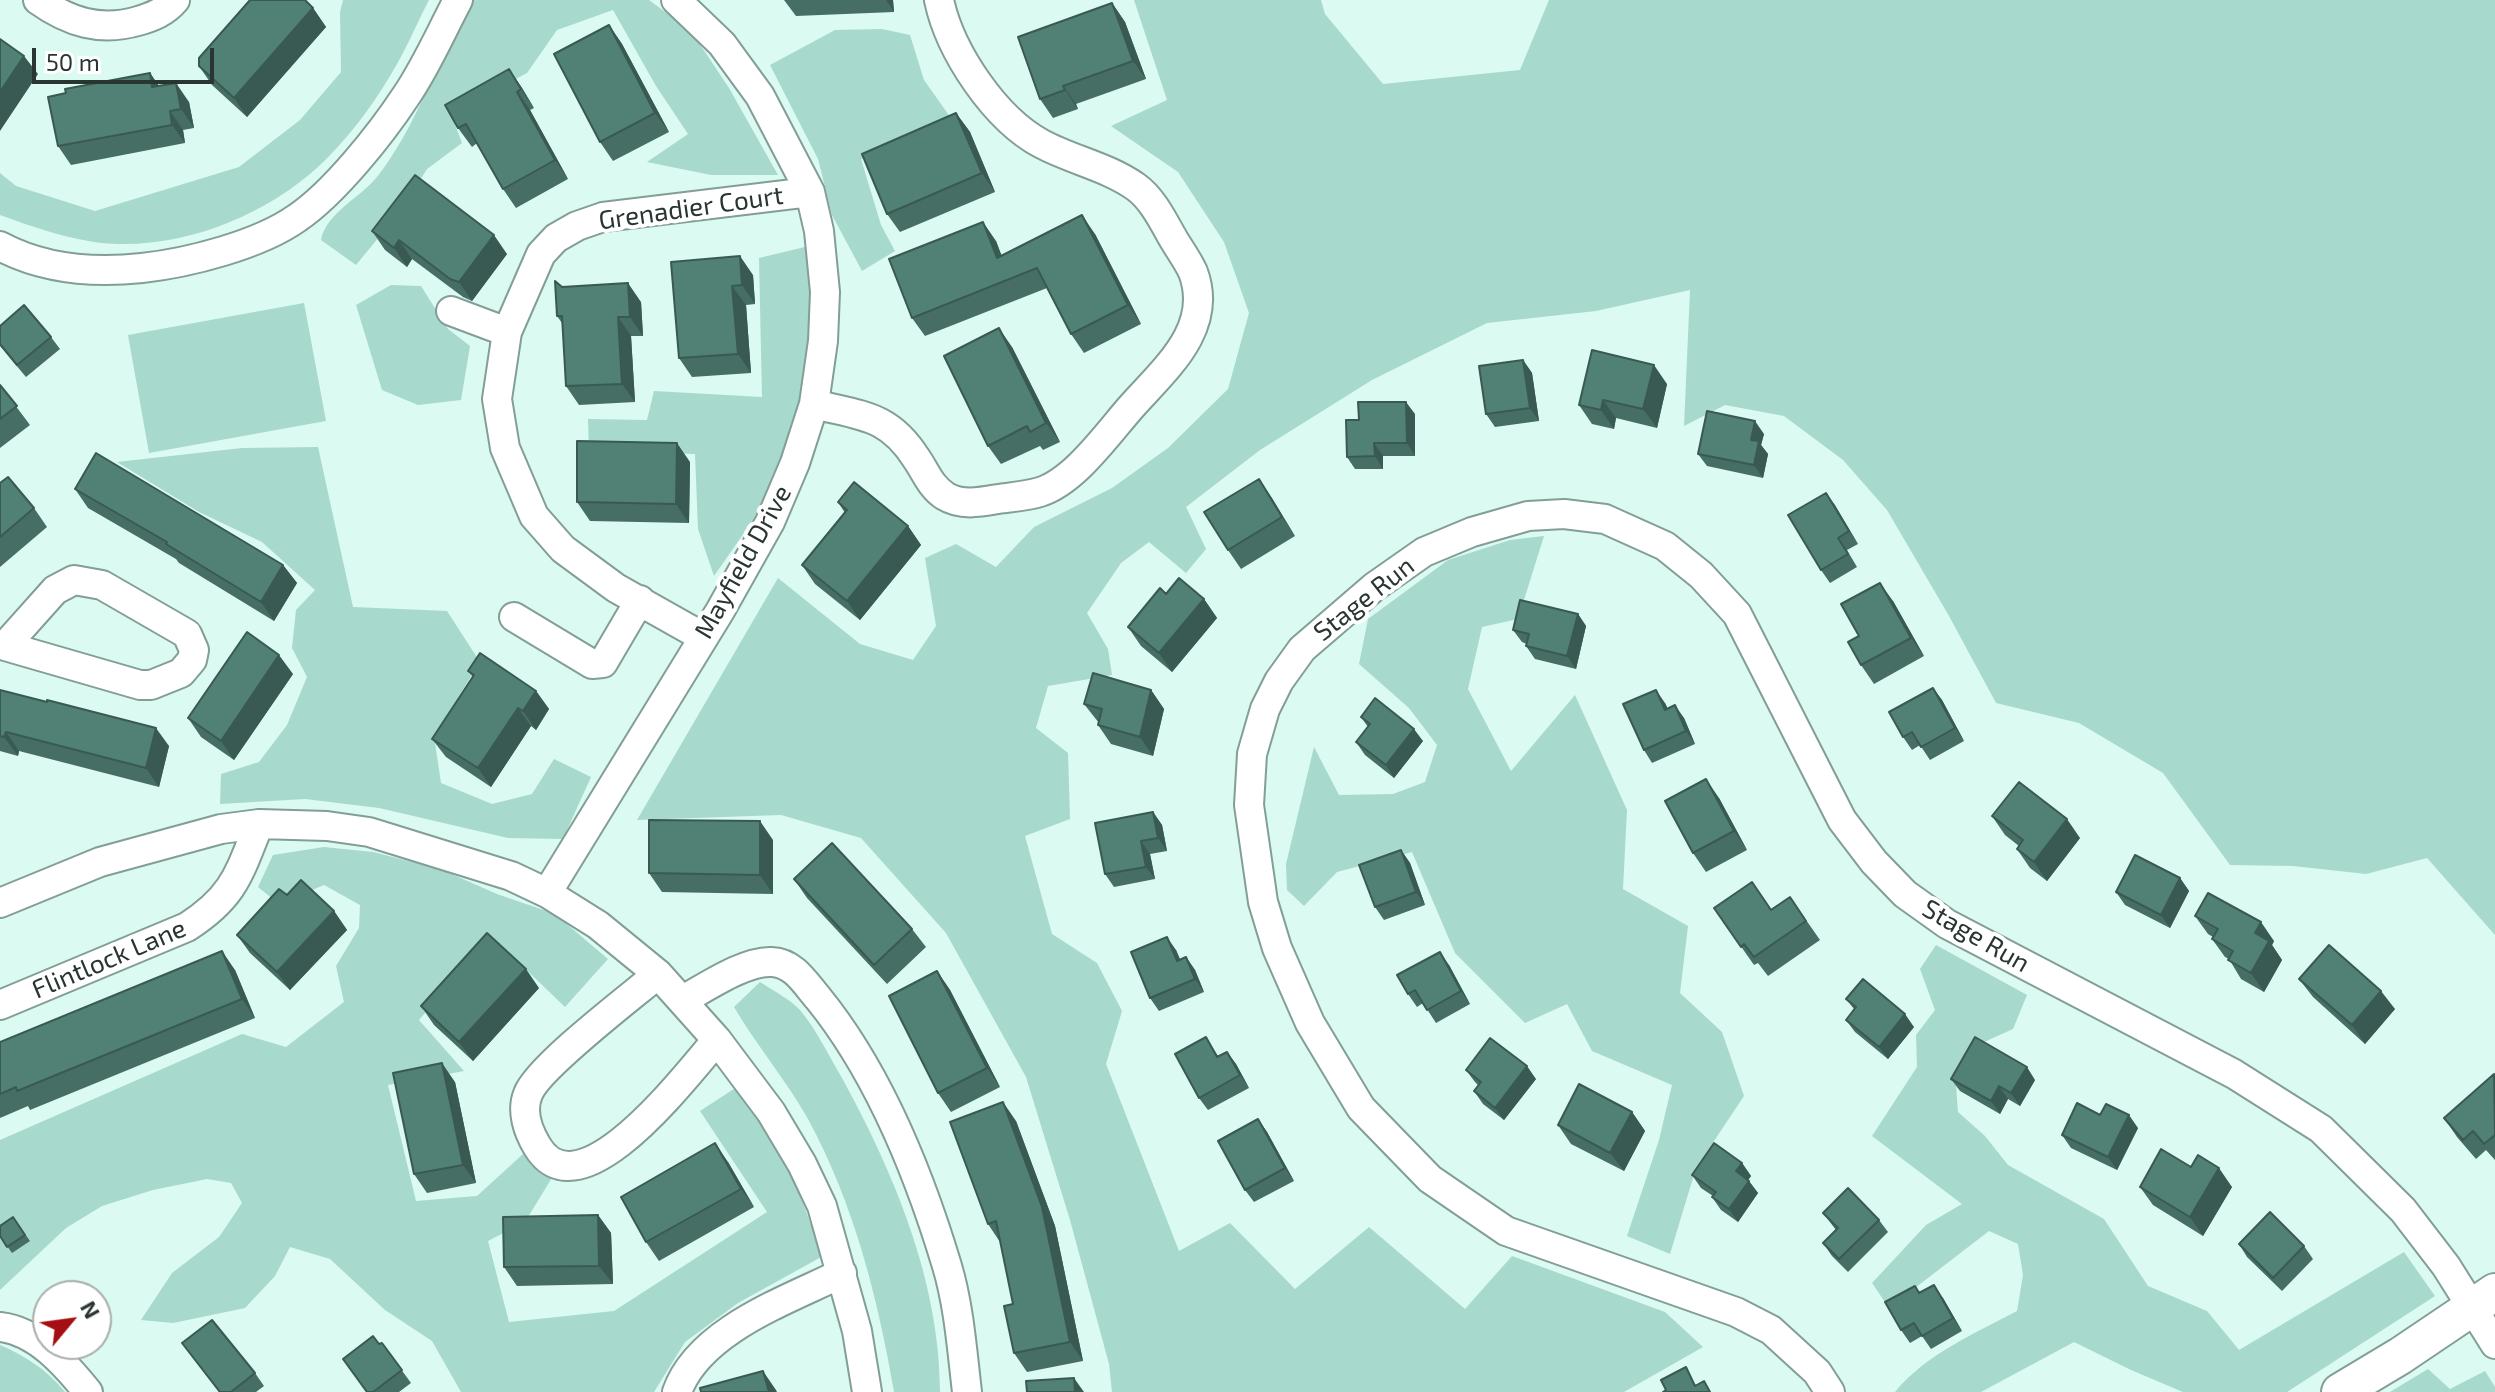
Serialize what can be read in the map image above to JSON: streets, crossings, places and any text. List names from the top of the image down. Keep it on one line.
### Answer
{"streets":{"street":["Grenadier Court","Mayfield Drive","Stage Run","Flintlock Lane"]},"crossings":[["Grenadier Court","Mayfield Drive"]],"scale_bar":"50 m","north":"top right"}
